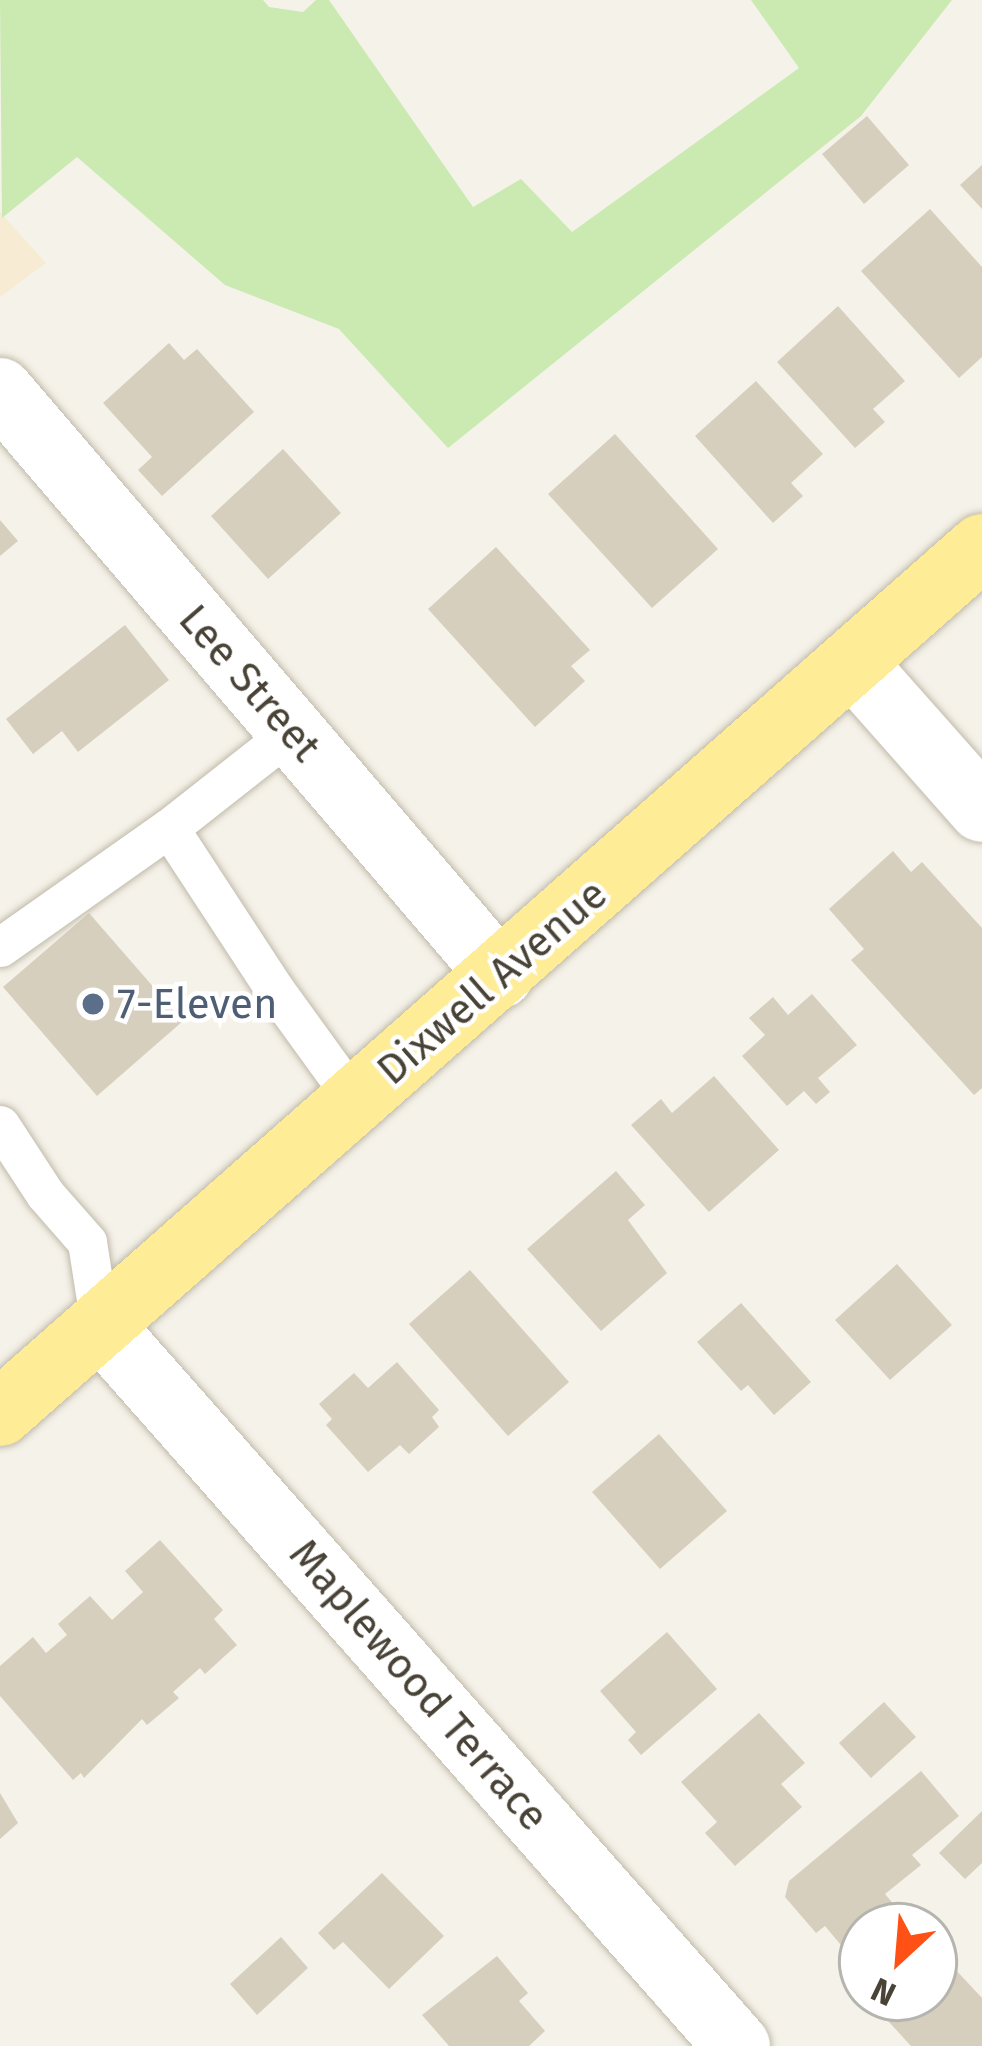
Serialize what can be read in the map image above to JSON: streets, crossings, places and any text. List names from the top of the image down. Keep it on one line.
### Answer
{"streets":{"main road":["Dixwell Avenue"],"street":["Lee Street","Maplewood Terrace"]},"crossings":[["Lee Street","Dixwell Avenue"],["Dixwell Avenue","Maplewood Terrace"]],"places":["7-Eleven"],"north":"bottom left"}
